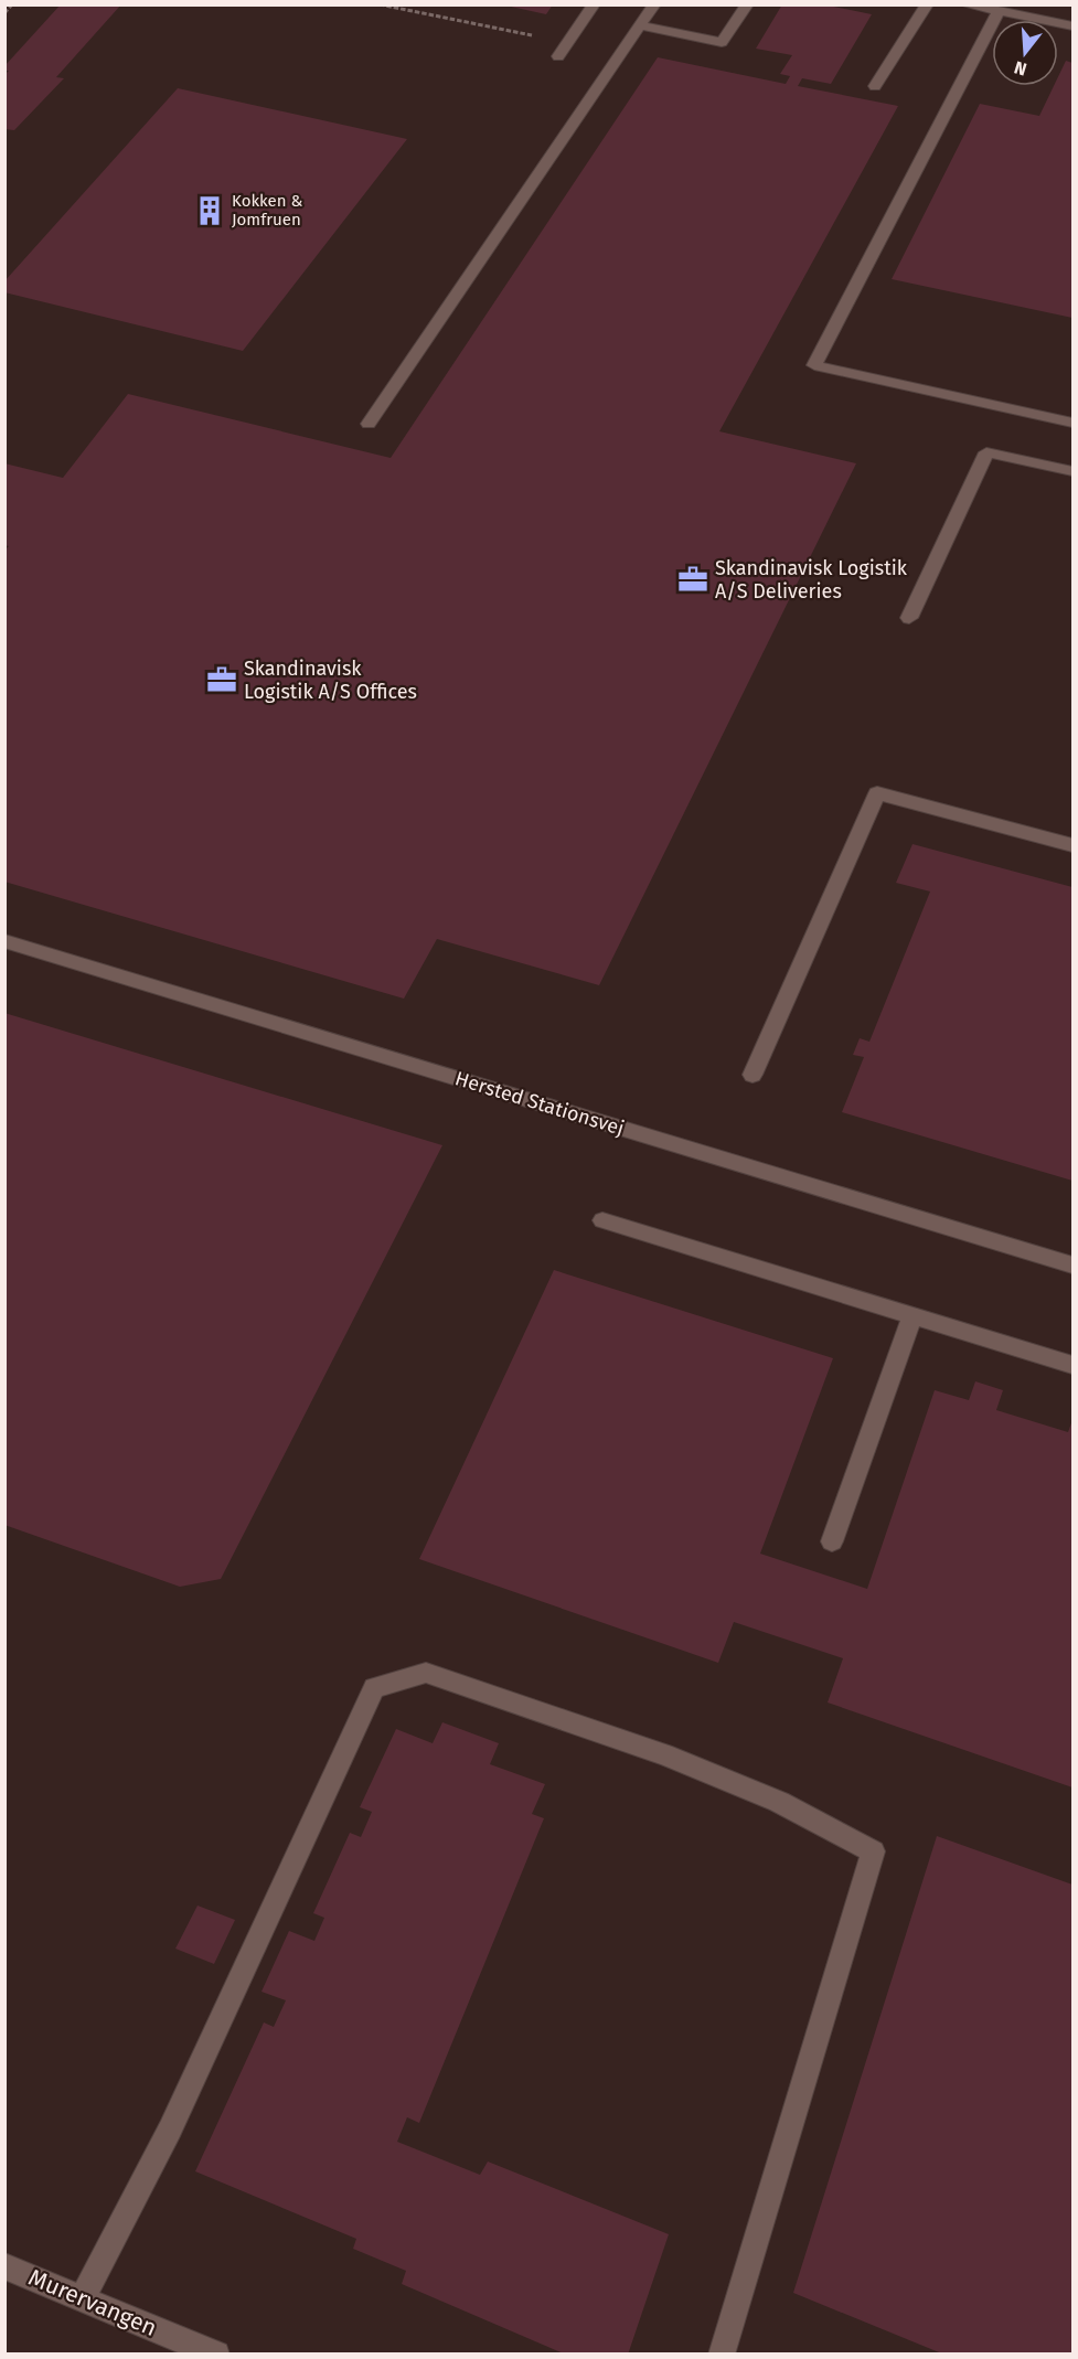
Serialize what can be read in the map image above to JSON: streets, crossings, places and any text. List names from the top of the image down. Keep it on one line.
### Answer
{"streets":{"street":["Hersted Stationsvej","Murervangen"]},"places":{"building":["Kokken & Jomfruen"],"office":["Skandinavisk Logistik A/S Deliveries","Skandinavisk Logistik A/S Offices"]},"north":"bottom"}
